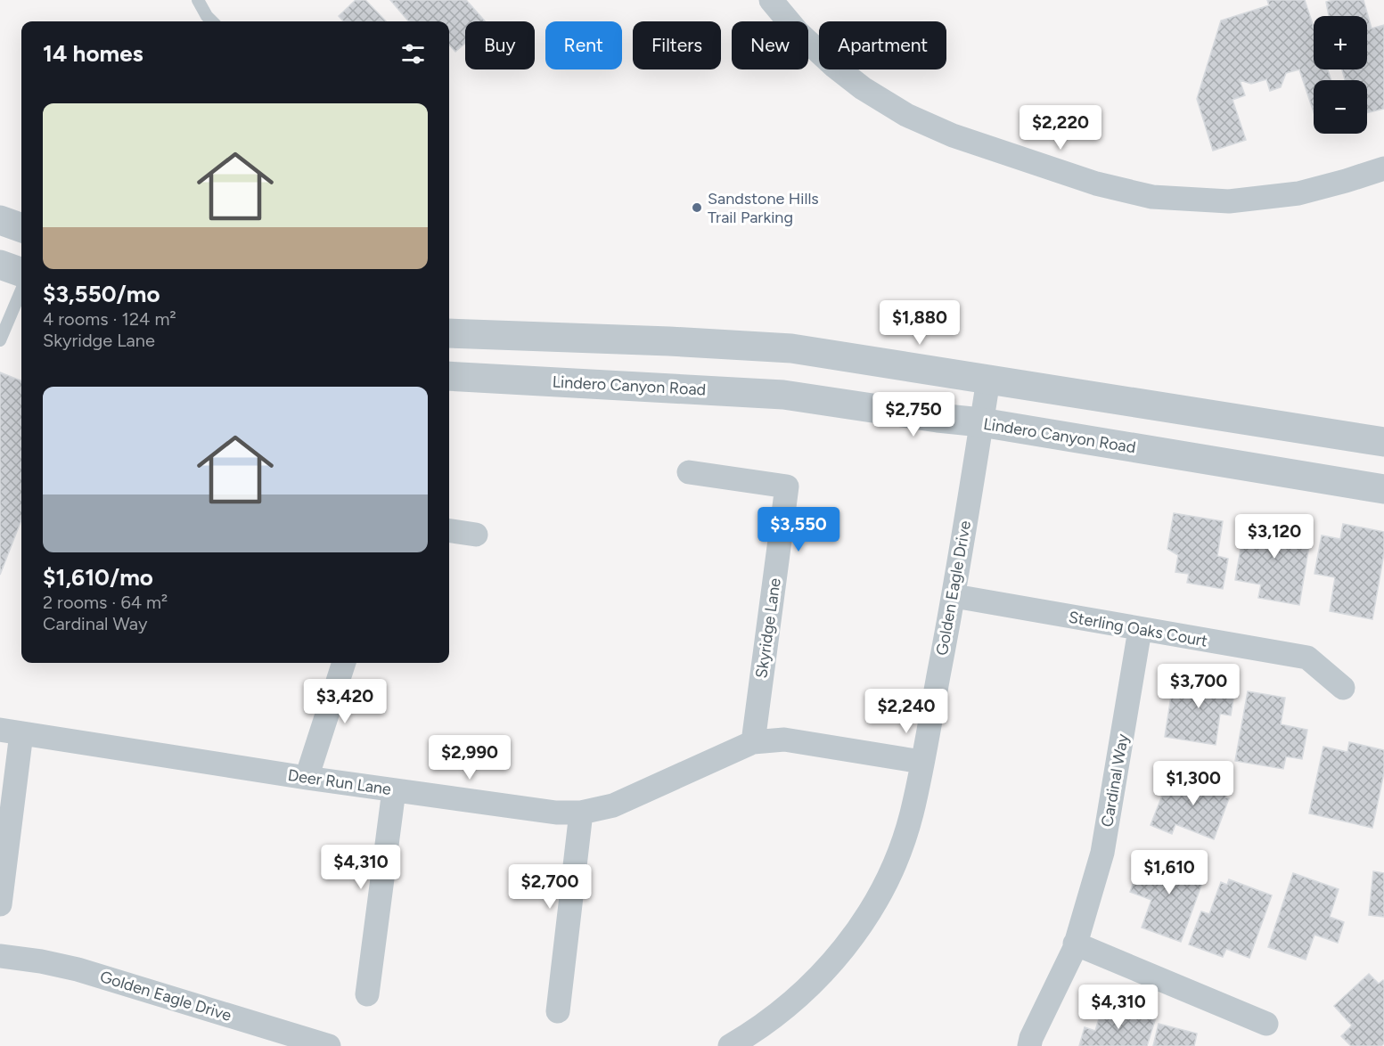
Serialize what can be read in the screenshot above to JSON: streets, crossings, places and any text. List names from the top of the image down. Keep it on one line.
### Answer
{"streets":{"street":["Lindero Canyon Road","Golden Eagle Drive","Skyridge Lane","Sterling Oaks Court","Cardinal Way","Deer Run Lane"]},"crossings":[["Lindero Canyon Road","Golden Eagle Drive"],["Golden Eagle Drive","Sterling Oaks Court"],["Golden Eagle Drive","Deer Run Lane"],["Skyridge Lane","Deer Run Lane"],["Sterling Oaks Court","Cardinal Way"]],"places":["Sandstone Hills Trail Parking"],"page":{"map_buttons":["+","−"],"chip":["Buy","Rent","Filters","New","Apartment"],"heading":"14 homes","list":[{"name":"$3,550/mo","note":"4 rooms · 124 m² · Skyridge Lane"},{"name":"$1,610/mo","note":"2 rooms · 64 m² · Cardinal Way"}],"price":["$2,220","$1,880","$2,750","$3,550","$3,120","$3,700","$3,420","$2,240","$2,990","$1,300","$4,310","$1,610","$2,700","$4,310"]}}
